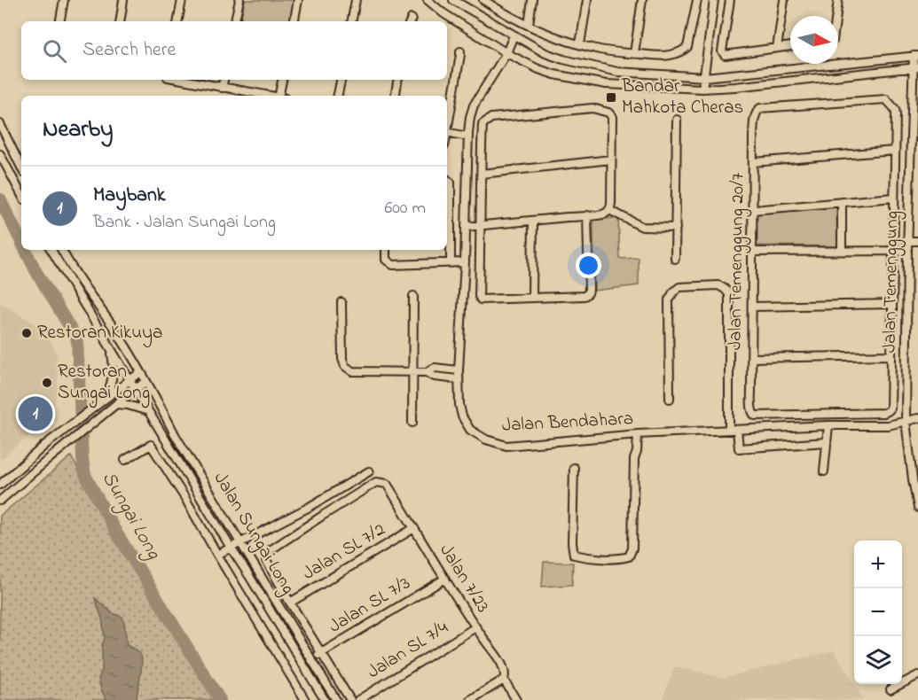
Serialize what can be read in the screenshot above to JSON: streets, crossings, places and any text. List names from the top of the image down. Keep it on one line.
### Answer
{"streets":{"street":["Jalan Temenggung 20/7","Jalan Temenggung","Jalan Bendahara","Jalan Sungai Long","Jalan SL 7/2","Jalan 7/23","Jalan SL 7/3","Jalan SL 7/4"]},"crossings":[["Jalan Temenggung","Jalan Bendahara"],["Jalan Sungai Long","Jalan SL 7/3"],["Jalan SL 7/2","Jalan 7/23"],["Jalan 7/23","Jalan SL 7/3"],["Jalan 7/23","Jalan SL 7/4"]],"water":["Sungai Long"],"places":{"transit":["Bandar Mahkota Cheras"],"other":["Restoran Kikuya","Restoran Sungai Long"]},"north":"right","page":{"search":"Search here","heading":"Nearby","list":[{"mark":"1","name":"Maybank","note":"Bank · Jalan Sungai Long","value":"600 m"}],"pins":"1","map_buttons":["+","−"]}}
